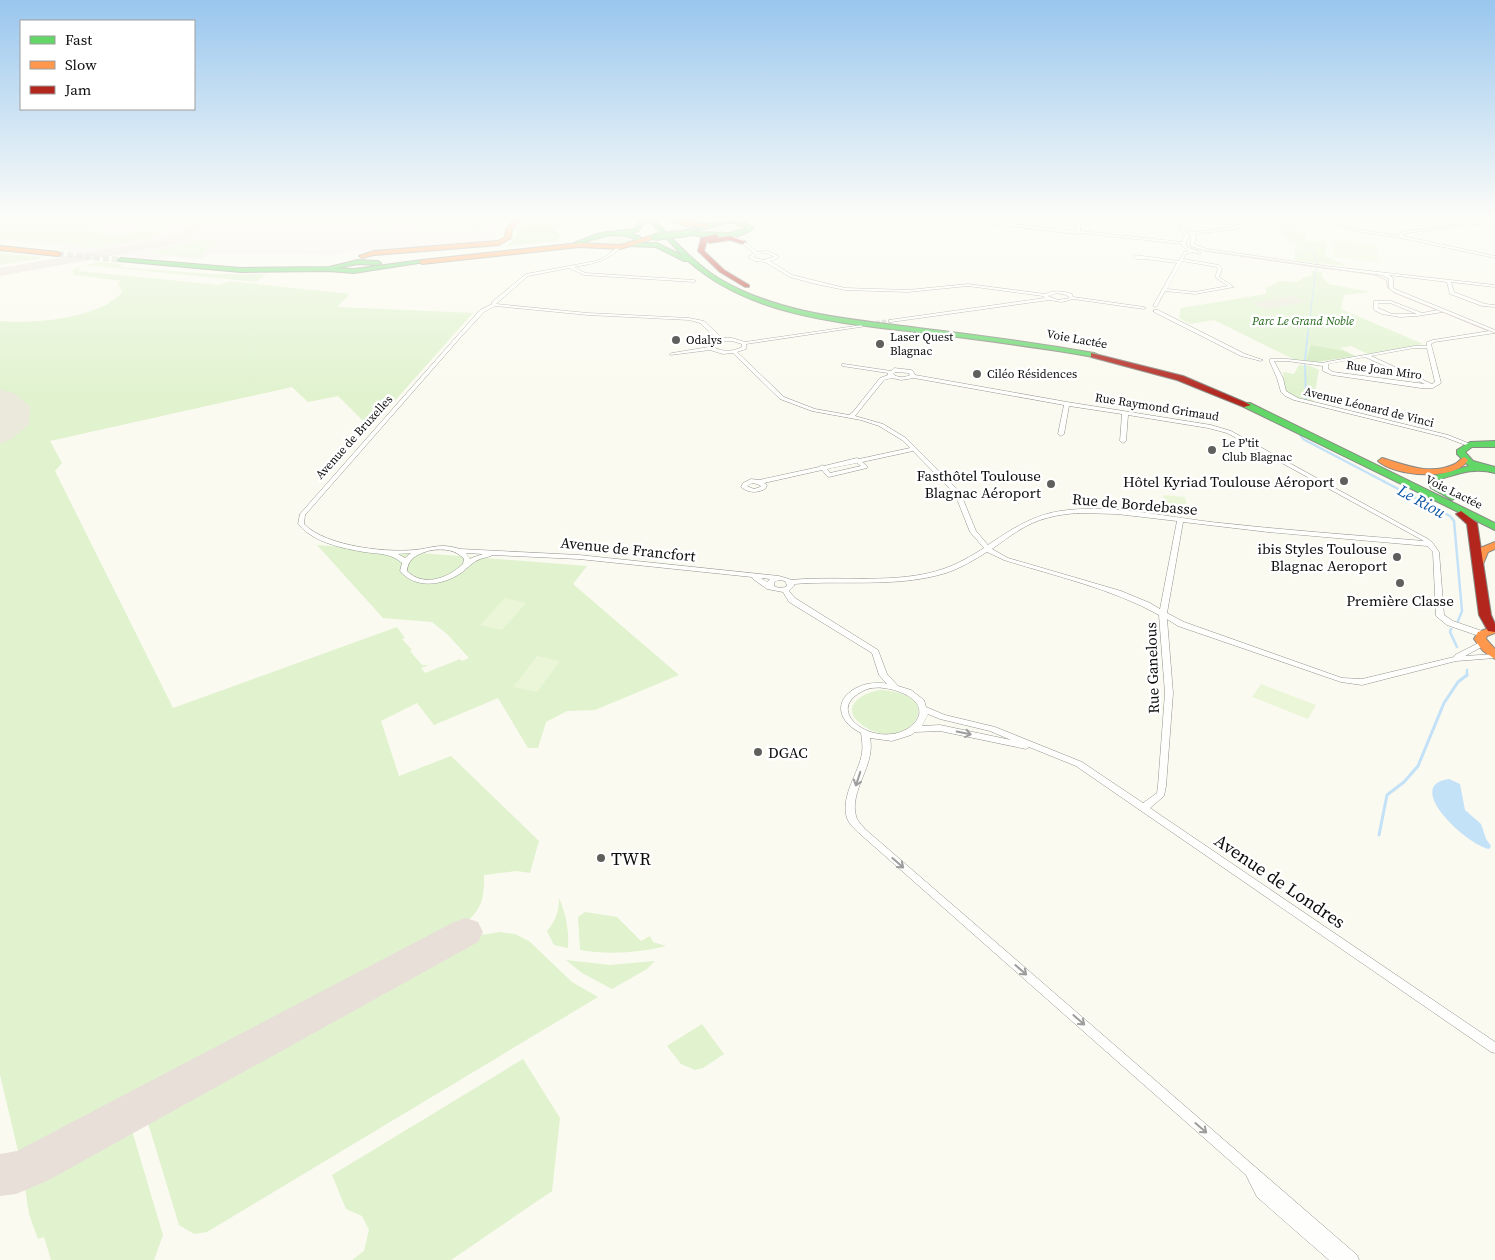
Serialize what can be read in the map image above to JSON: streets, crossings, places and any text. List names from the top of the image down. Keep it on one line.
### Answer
{"streets":{"main road":["Voie Lactée"],"street":["Rue Joan Miro","Rue Raymond Grimaud","Avenue Léonard de Vinci","Avenue de Bruxelles","Rue de Bordebasse","Avenue de Francfort","Rue Ganelous","Avenue de Londres"]},"crossings":[["Rue Raymond Grimaud","Rue de Bordebasse"],["Rue de Bordebasse","Avenue de Francfort"],["Rue de Bordebasse","Rue Ganelous"],["Rue Ganelous","Avenue de Londres"]],"water":["Le Riou"],"parks":["Parc Le Grand Noble"],"places":["Odalys","Laser Quest Blagnac","Ciléo Résidences","Le P'tit Club Blagnac","Hôtel Kyriad Toulouse Aéroport","Fasthôtel Toulouse Blagnac Aéroport","ibis Styles Toulouse Blagnac Aeroport","Première Classe","DGAC","TWR"],"legend":["Fast","Slow","Jam"]}
